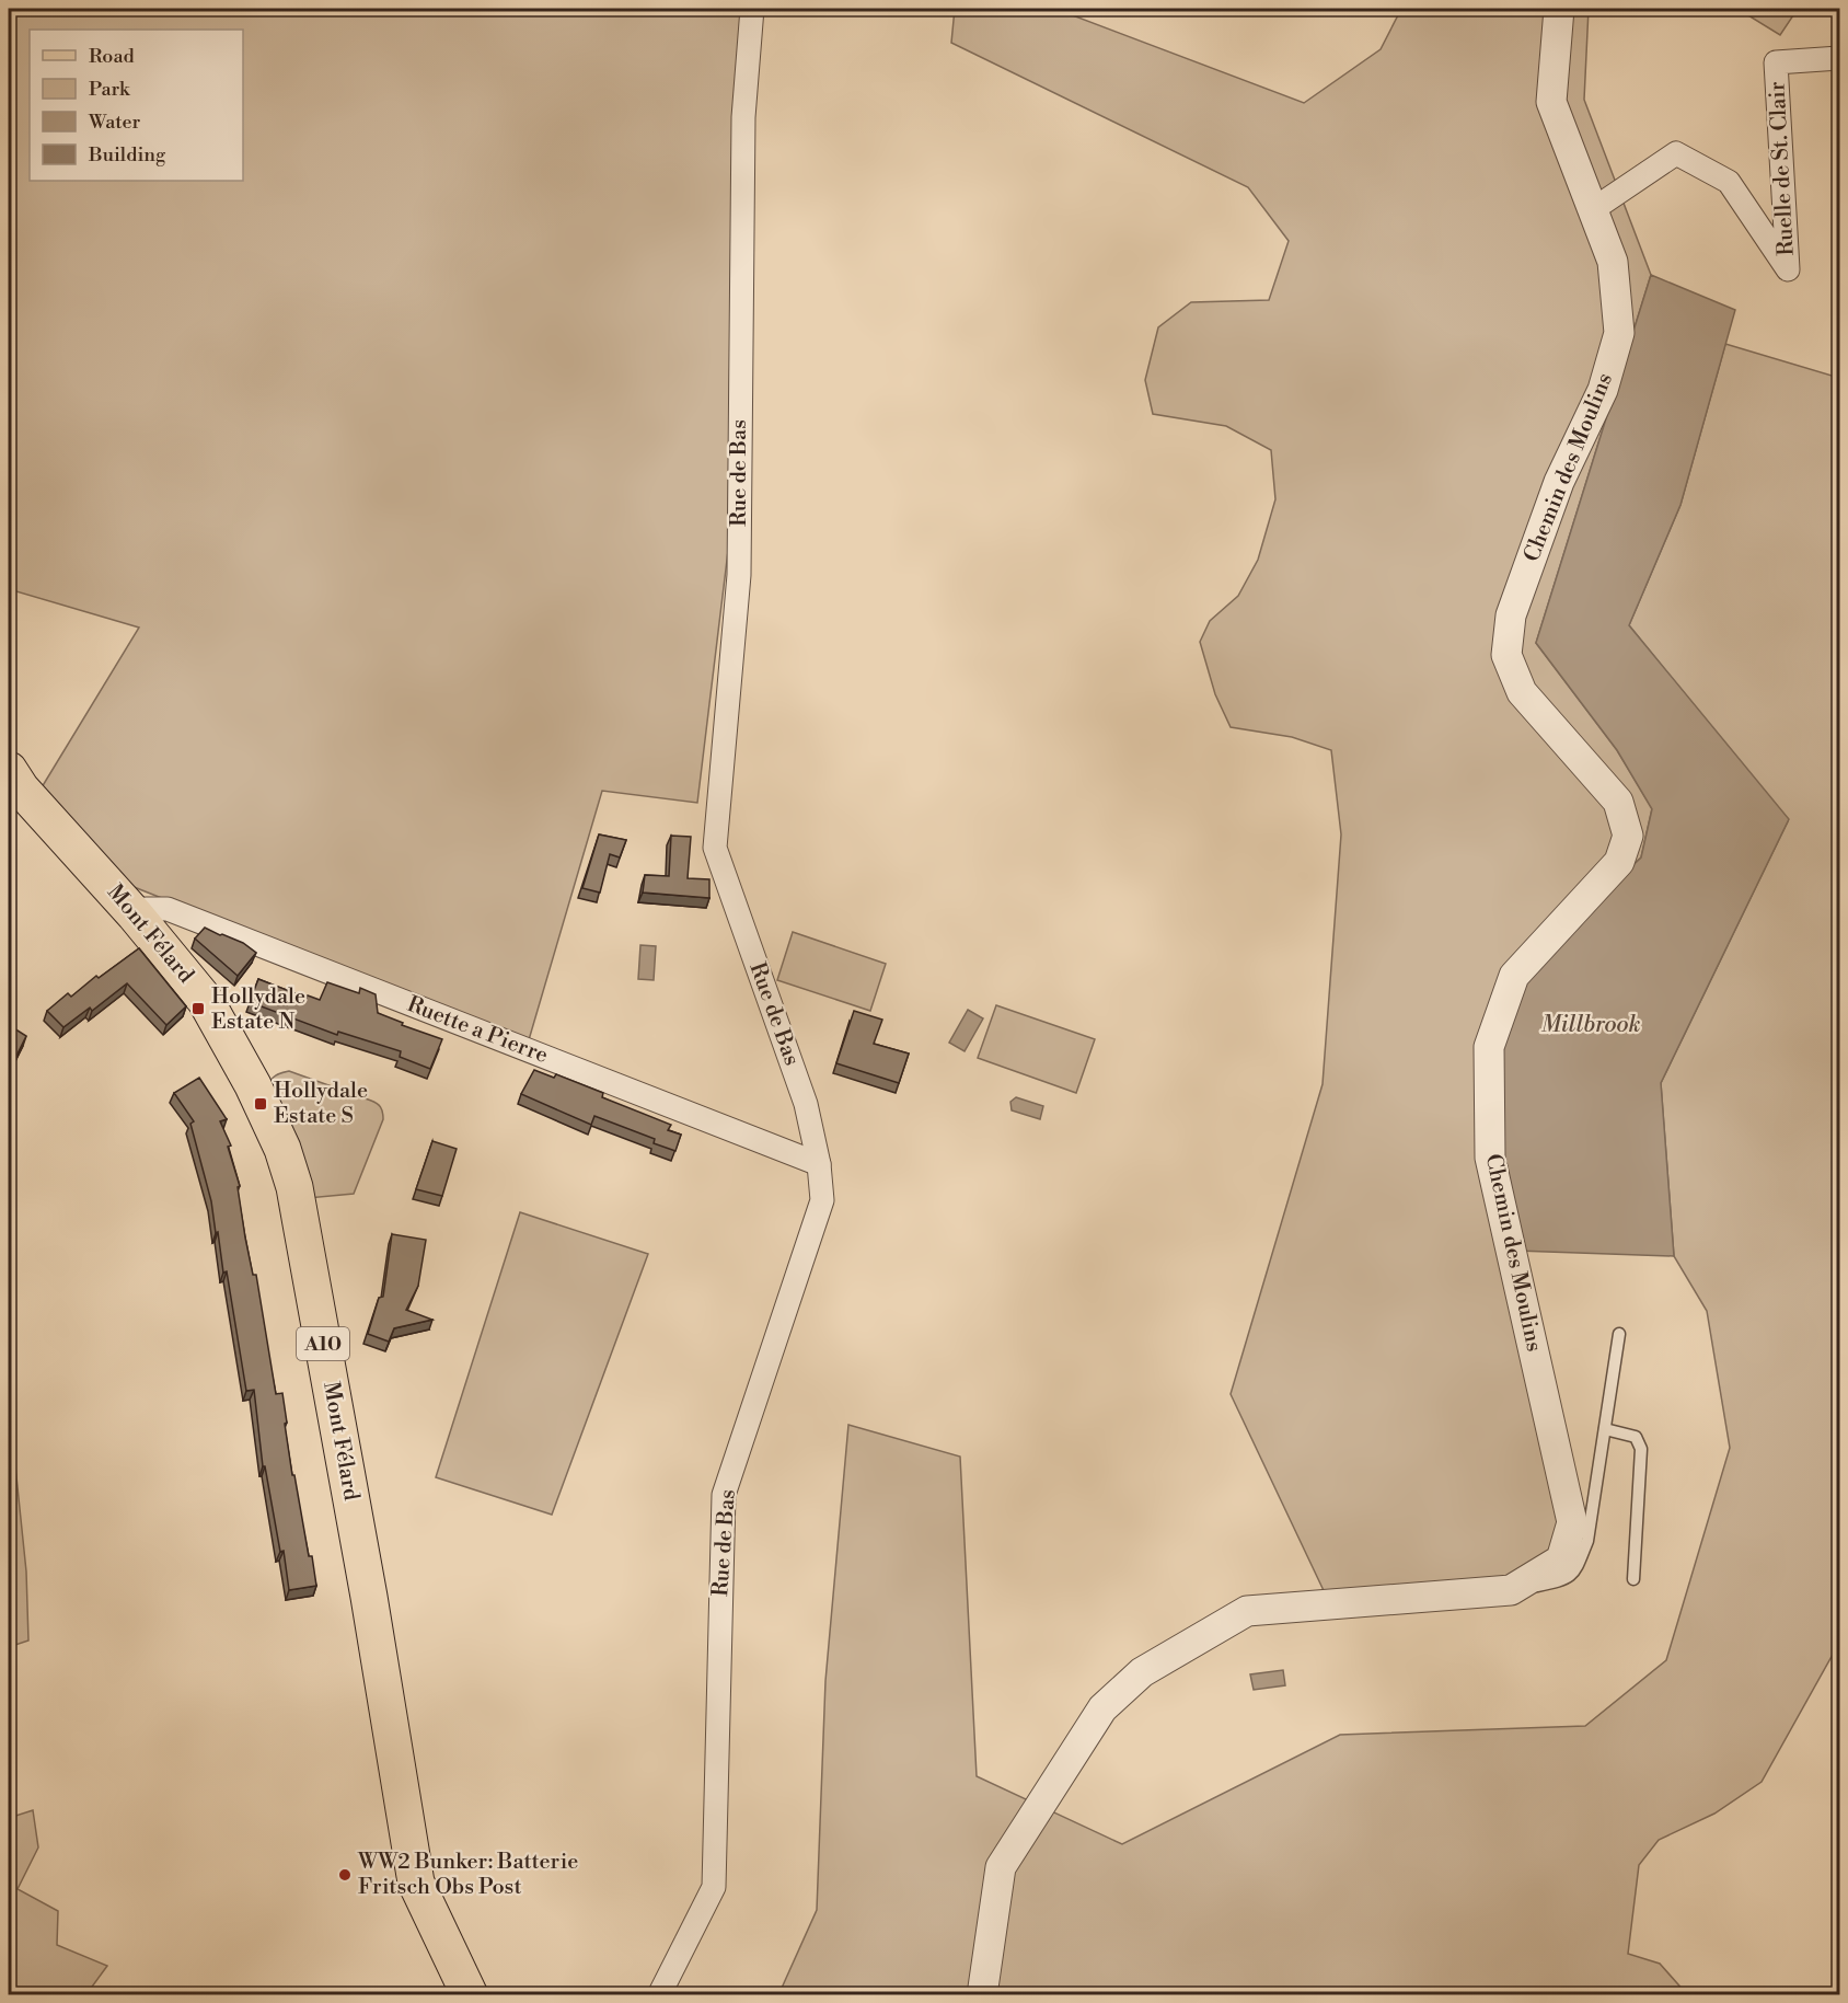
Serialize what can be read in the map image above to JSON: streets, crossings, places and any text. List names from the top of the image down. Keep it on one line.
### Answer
{"streets":{"main road":["Mont Félard","A10"],"street":["Ruelle de St. Clair","Chemin des Moulins","Rue de Bas","Ruette a Pierre"]},"crossings":[["Ruelle de St. Clair","Chemin des Moulins"],["Rue de Bas","Ruette a Pierre"],["Mont Félard","Ruette a Pierre"]],"water":["Millbrook"],"places":{"transit":["Hollydale Estate N","Hollydale Estate S"],"other":["WW2 Bunker: Batterie Fritsch Obs Post"]},"legend":["Road","Park","Water","Building"]}
